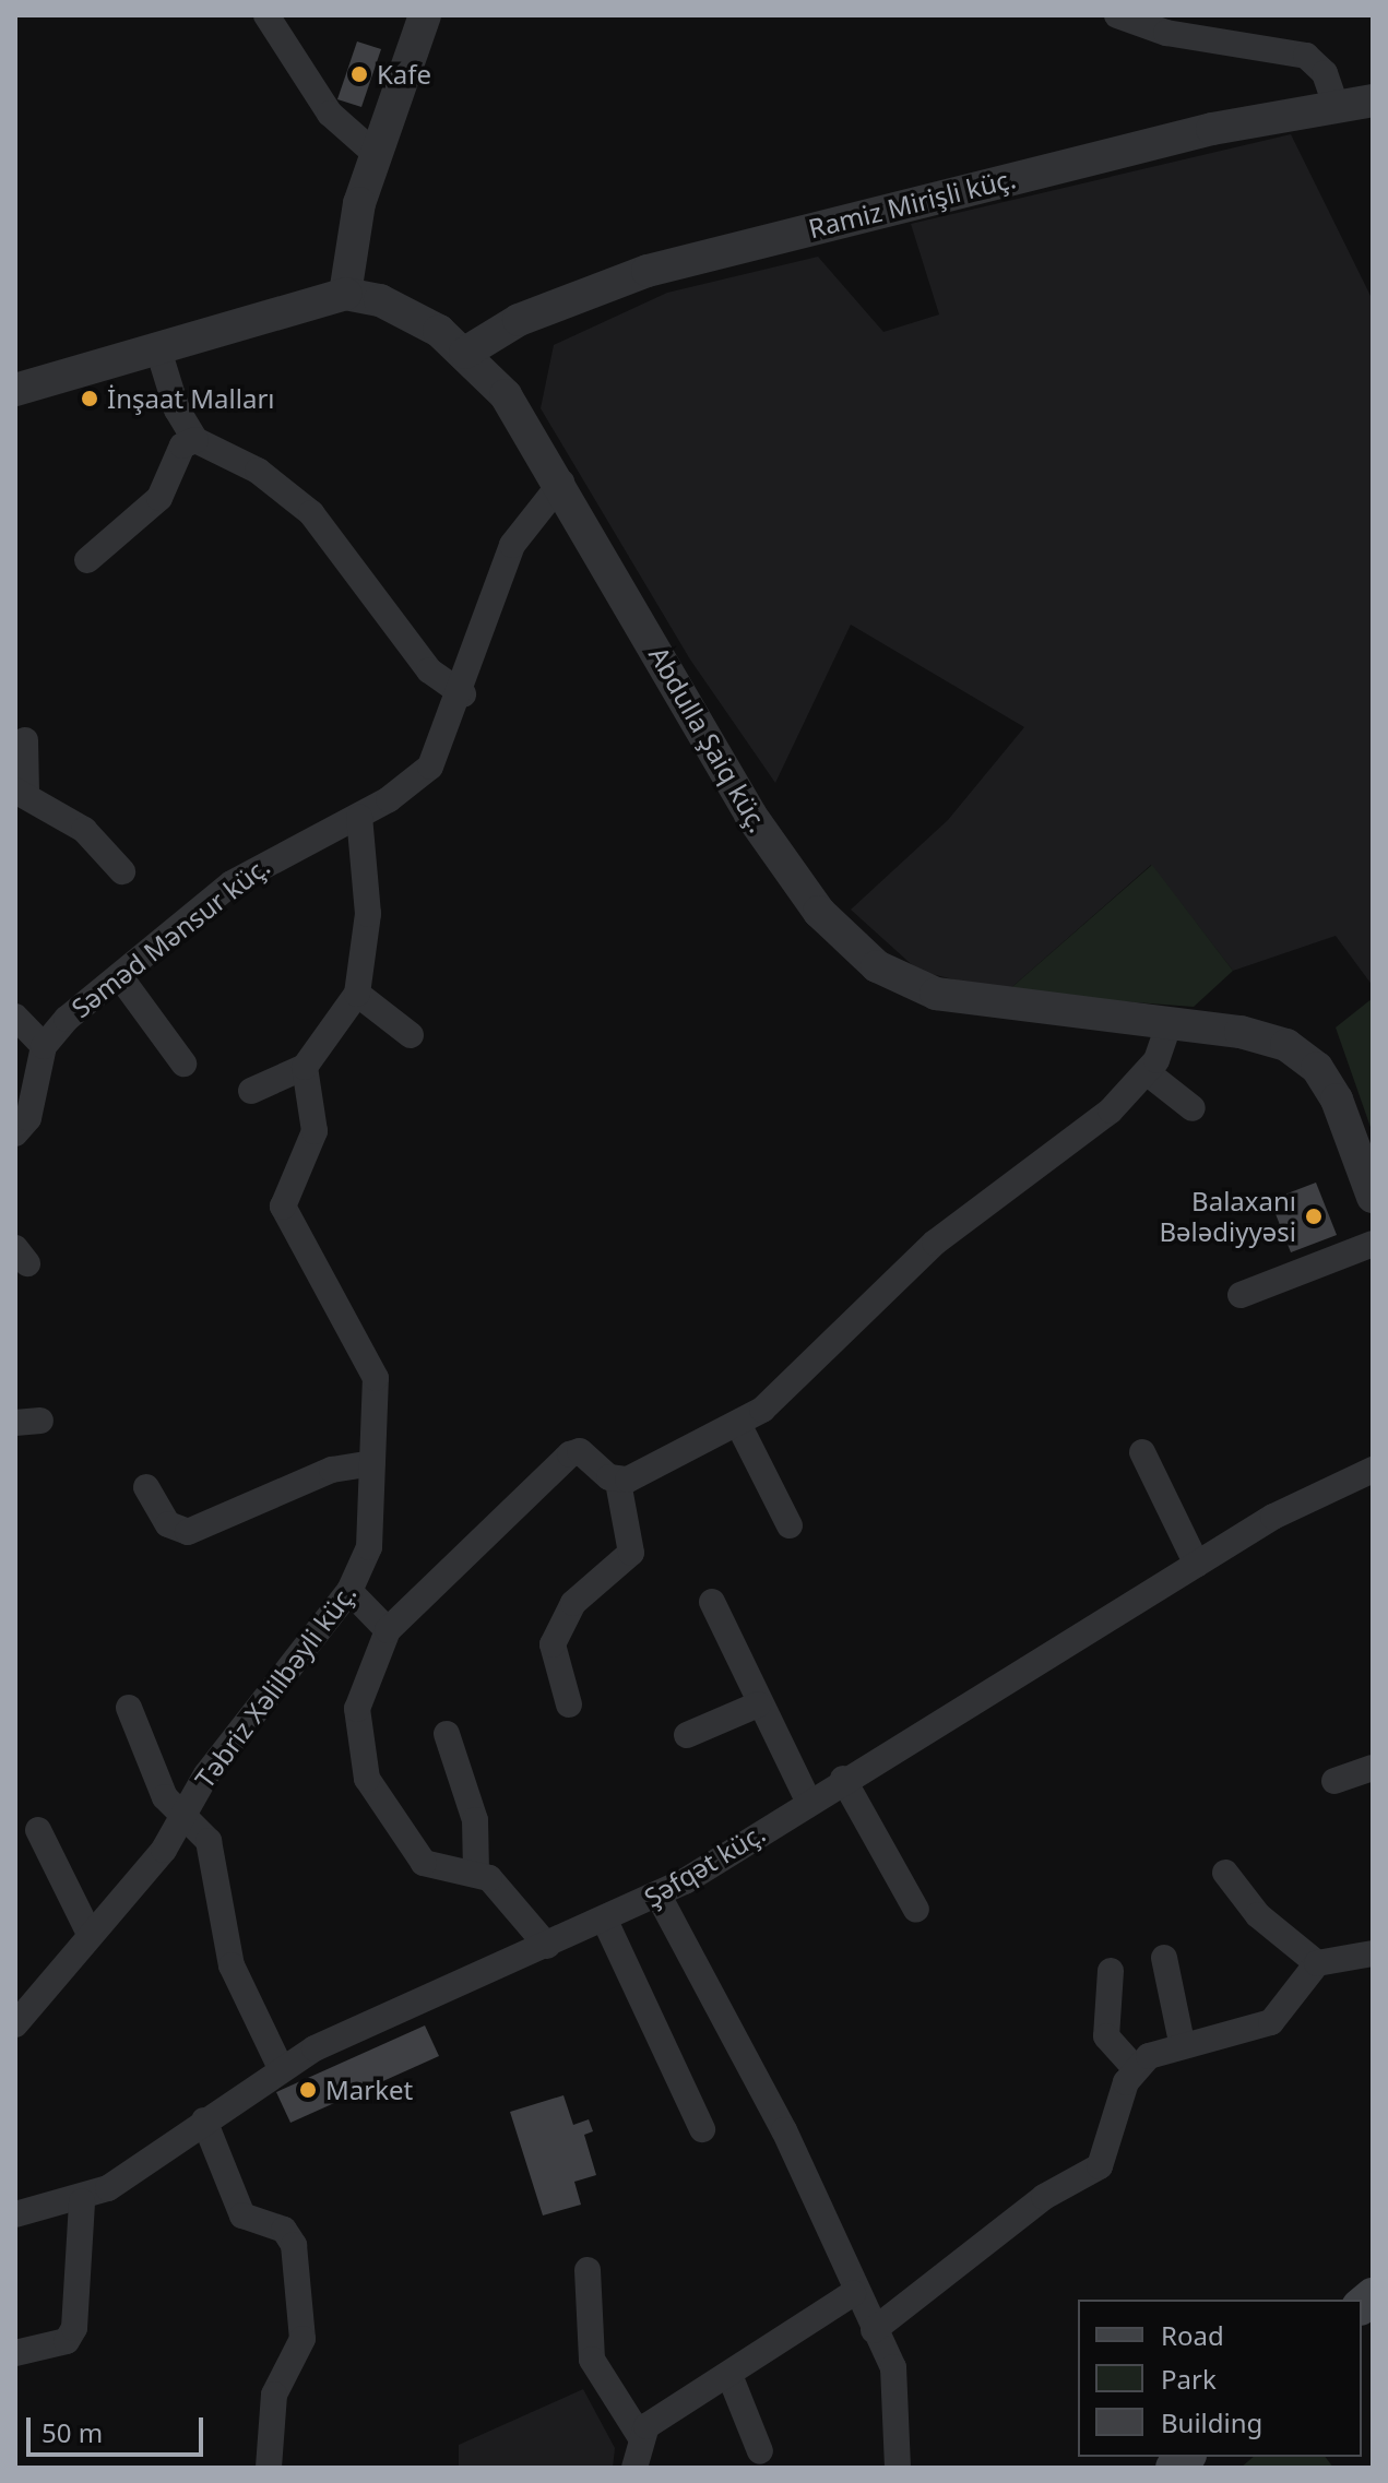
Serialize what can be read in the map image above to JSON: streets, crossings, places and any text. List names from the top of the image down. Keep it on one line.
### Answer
{"streets":{"street":["Ramiz Mirişli küç.","Abdulla Şaiq küç.","Səməd Mənsur küç.","Təbriz Xəlilbəyli küç.","Şəfqət küç."]},"crossings":[["Ramiz Mirişli küç.","Abdulla Şaiq küç."],["Abdulla Şaiq küç.","Səməd Mənsur küç."]],"places":["Kafe","İnşaat Malları","Balaxanı Bələdiyyəsi","Market"],"legend":["Road","Park","Building"],"scale_bar":"50 m"}
